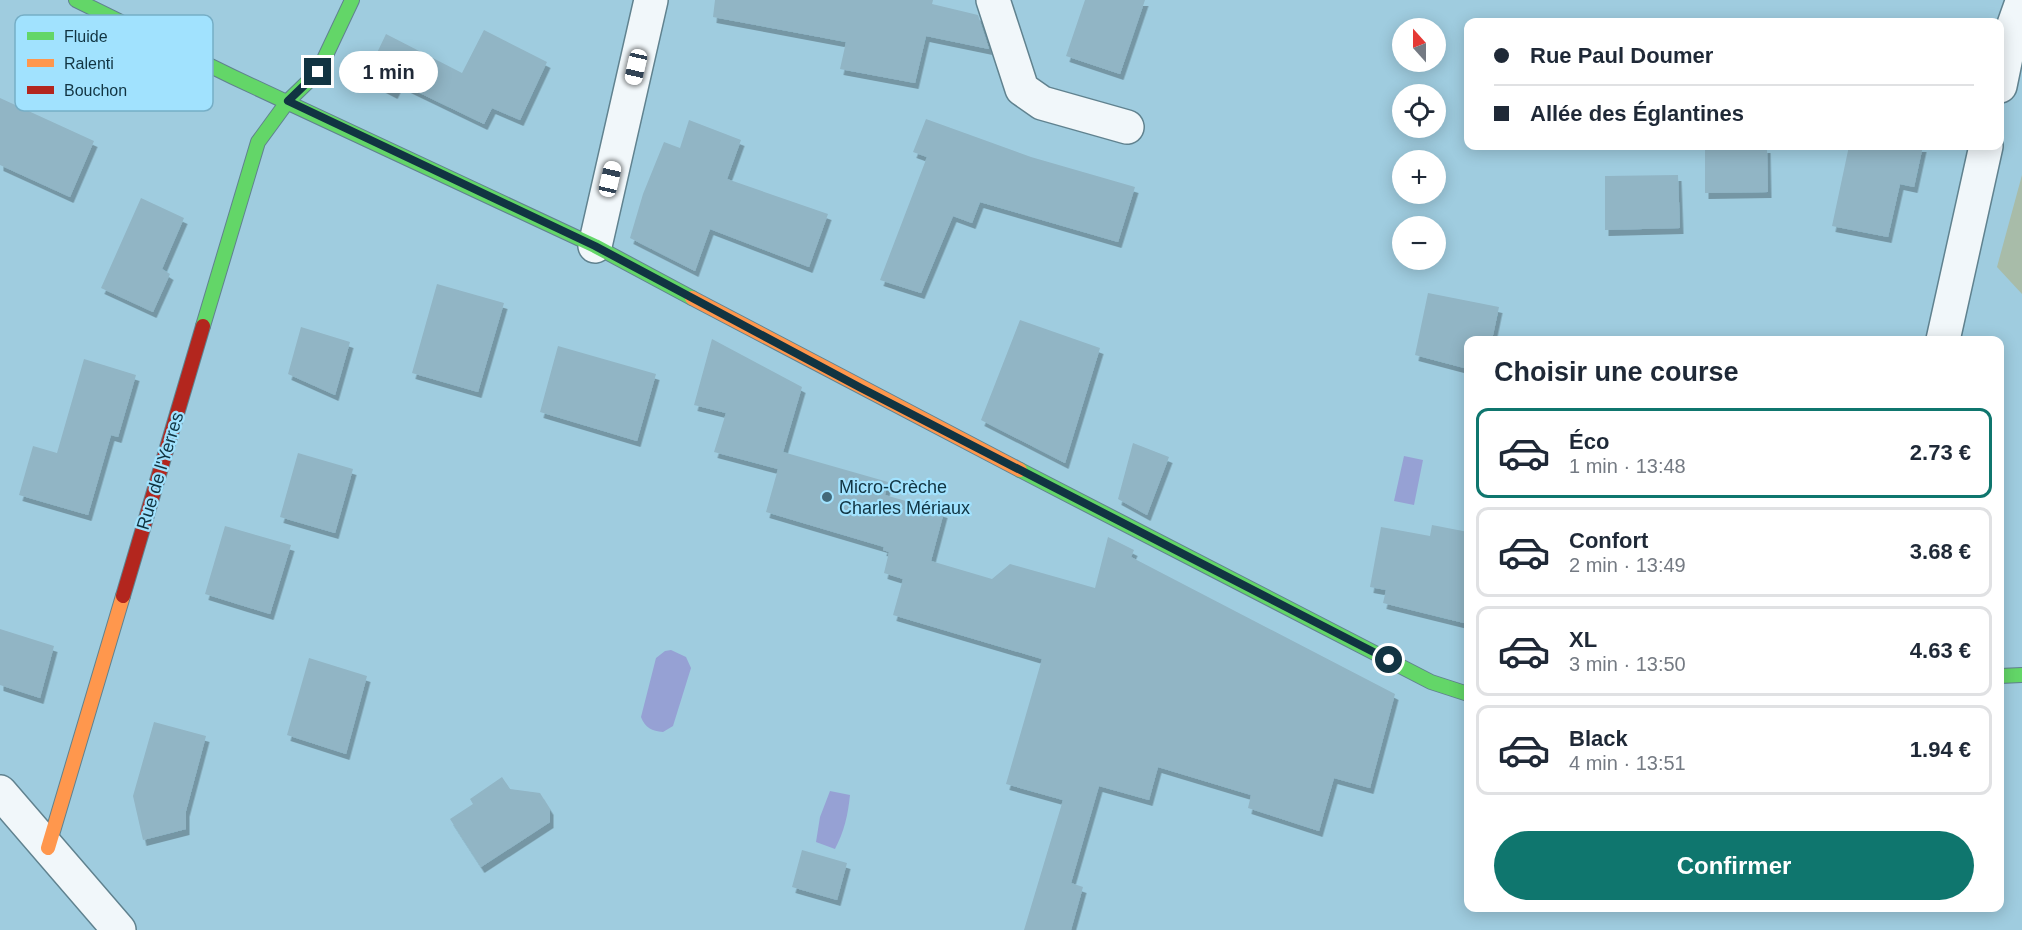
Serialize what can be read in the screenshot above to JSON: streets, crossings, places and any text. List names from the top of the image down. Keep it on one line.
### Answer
{"streets":{"street":["Rue de l'Yerres"]},"places":["Micro-Crèche Charles Mériaux"],"legend":["Fluide","Ralenti","Bouchon"],"north":"top","page":{"map_buttons":["+","−"],"banner":["Rue Paul Doumer","Allée des Églantines"],"bubble":"1 min","heading":"Choisir une course","list":[{"name":"Éco","note":"1 min · 13:48","value":"2.73 €"},{"name":"Confort","note":"2 min · 13:49","value":"3.68 €"},{"name":"XL","note":"3 min · 13:50","value":"4.63 €"},{"name":"Black","note":"4 min · 13:51","value":"1.94 €"}],"buttons":"Confirmer"}}
